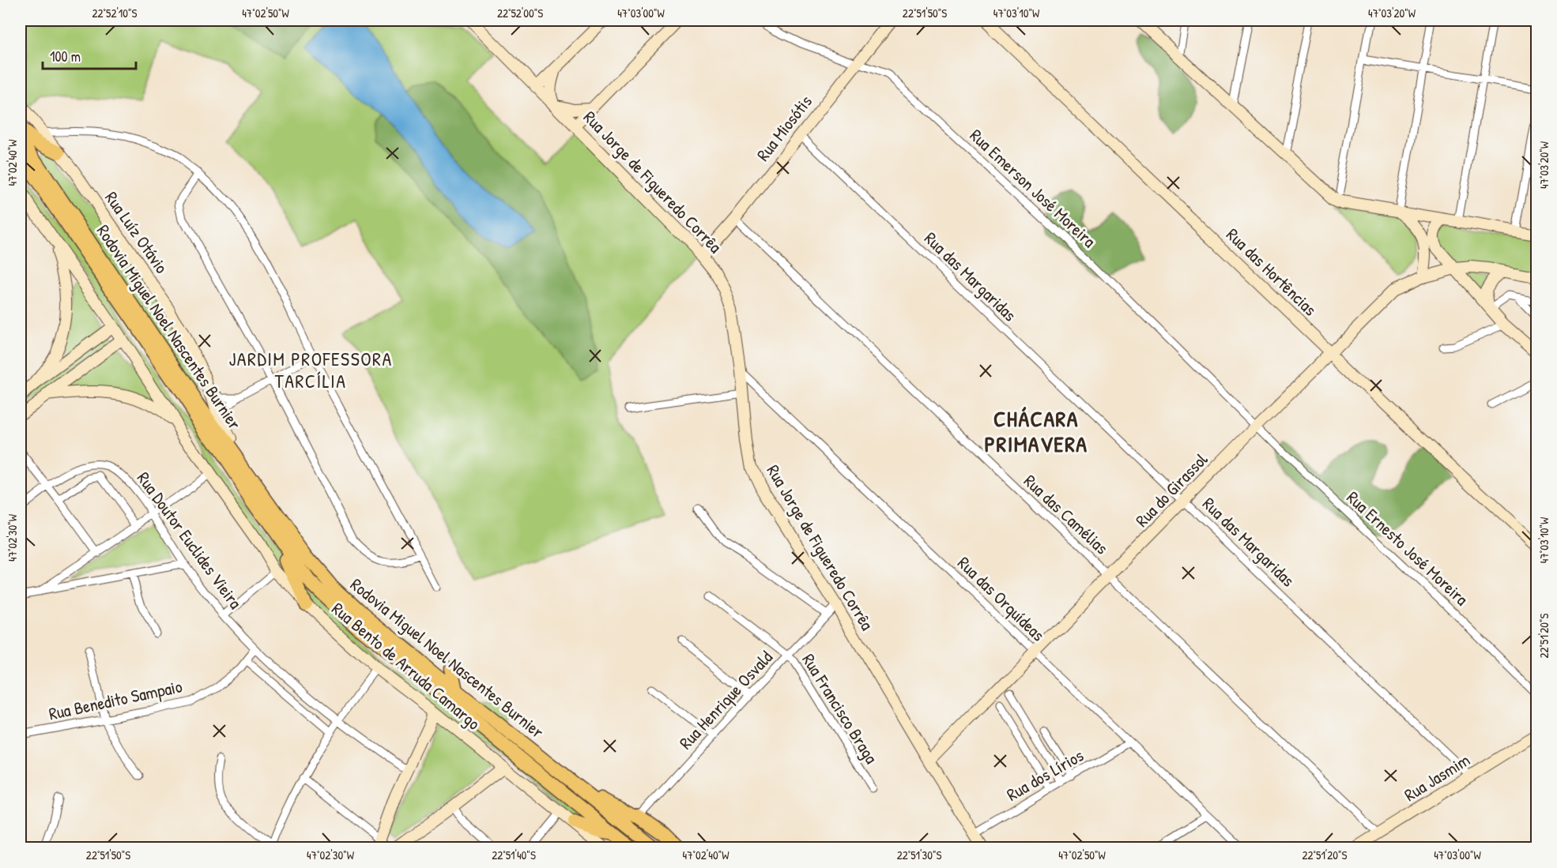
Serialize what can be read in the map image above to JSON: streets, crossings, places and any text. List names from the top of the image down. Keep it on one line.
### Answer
{"streets":{"highway":["Rodovia Miguel Noel Nascentes Burnier"],"street":["Rua Miosótis","Rua Jorge de Figueredo Corrêa","Rua Emerson José Moreira","Rua Luíz Otávio","Rua das Hortências","Rua das Margaridas","Rua do Girassol","Rua das Camélias","Rua Doutor Euclides Vieira","Rua Ernesto José Moreira","Rua das Orquídeas","Rua Bento de Arruda Camargo","Rua Benedito Sampaio","Rua Henrique Osvald","Rua Francisco Braga","Rua dos Lírios","Rua Jasmim"]},"crossings":[["Rua Miosótis","Rua Jorge de Figueredo Corrêa"],["Rua Miosótis","Rua Emerson José Moreira"],["Rua Miosótis","Rua das Margaridas"],["Rua Miosótis","Rua das Camélias"],["Rua Jorge de Figueredo Corrêa","Rua do Girassol"],["Rua Jorge de Figueredo Corrêa","Rua das Orquídeas"],["Rua Jorge de Figueredo Corrêa","Rua Henrique Osvald"],["Rua Jorge de Figueredo Corrêa","Rua dos Lírios"],["Rua Emerson José Moreira","Rua do Girassol"],["Rua Emerson José Moreira","Rua Ernesto José Moreira"],["Rua Luíz Otávio","Rodovia Miguel Noel Nascentes Burnier"],["Rua das Hortências","Rua do Girassol"],["Rua das Margaridas","Rua do Girassol"],["Rua das Margaridas","Rua Jasmim"],["Rua do Girassol","Rua das Camélias"],["Rua do Girassol","Rua Ernesto José Moreira"],["Rua do Girassol","Rua das Orquídeas"],["Rua das Camélias","Rua Jasmim"],["Rua Doutor Euclides Vieira","Rua Benedito Sampaio"],["Rua das Orquídeas","Rua dos Lírios"],["Rua Henrique Osvald","Rua Francisco Braga"]],"districts":["JARDIM PROFESSORA TARCÍLIA","CHÁCARA PRIMAVERA"],"scale_bar":"100 m","coordinates":["22°52'10\"S","47°02'50\"W","22°52'00\"S","47°03'00\"W","22°51'50\"S","47°03'10\"W","47°03'20\"W","47°02'40\"W","47°02'30\"W","22°51'20\"S","22°51'40\"S","22°51'30\"S"]}
